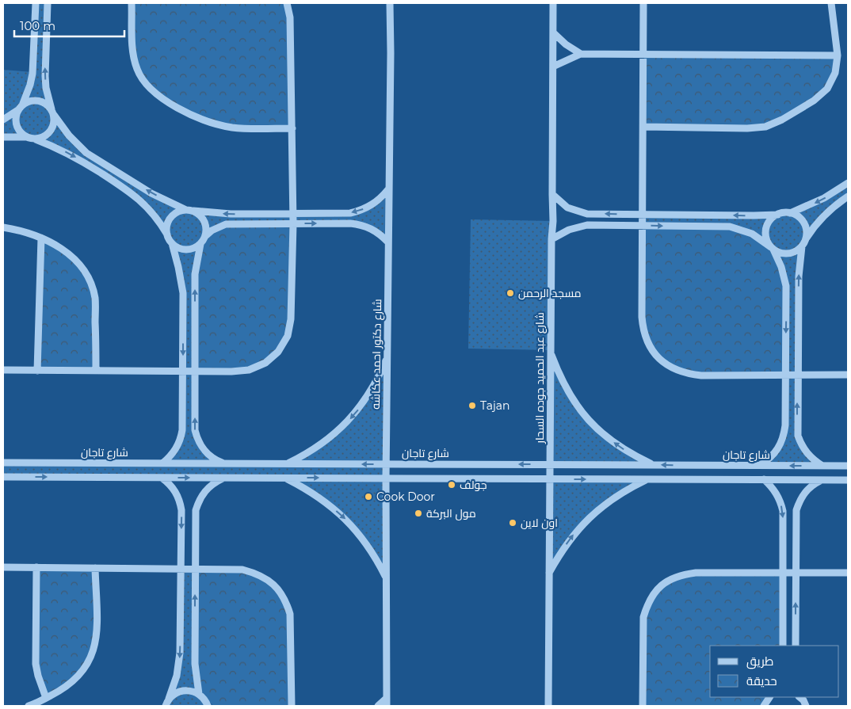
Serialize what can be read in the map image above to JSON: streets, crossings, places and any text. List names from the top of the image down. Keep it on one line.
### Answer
{"streets":{"street":["شارع دكتور احمد عكاشه","شارع عبد الحميد جوده السحار","شارع تاجان"]},"crossings":[["شارع دكتور احمد عكاشه","شارع تاجان"],["شارع عبد الحميد جوده السحار","شارع تاجان"]],"places":["مسجد الرحمن","Tajan","جولف","Cook Door","مول البركة","اون لاين"],"legend":["طريق","حديقة"],"scale_bar":"100 m"}
